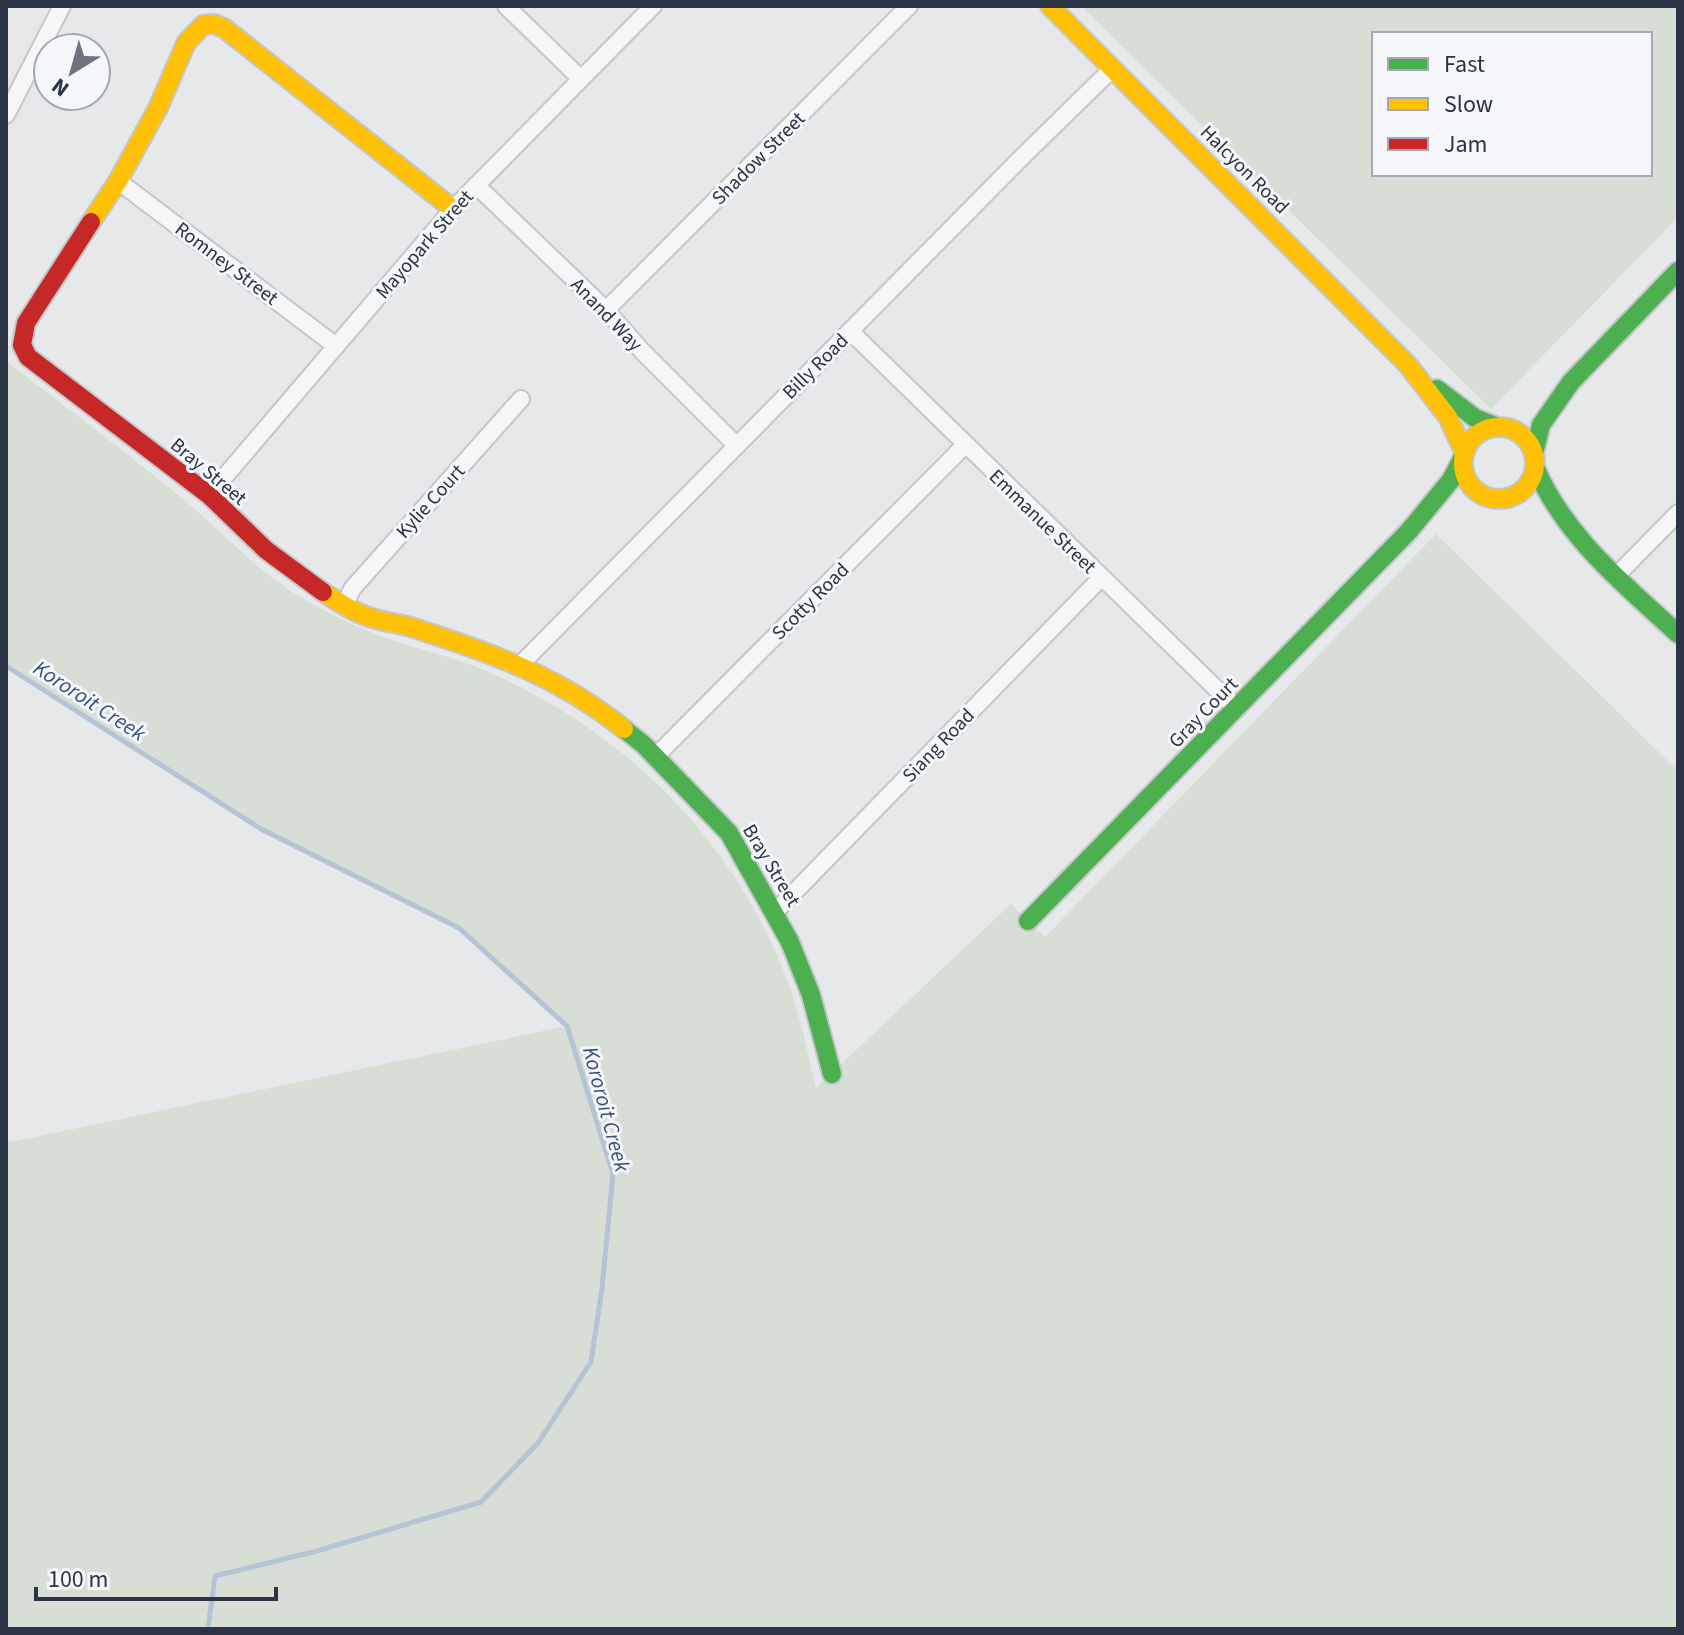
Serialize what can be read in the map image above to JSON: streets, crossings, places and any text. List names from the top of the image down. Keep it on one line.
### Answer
{"streets":{"street":["Shadow Street","Halcyon Road","Mayopark Street","Romney Street","Anand Way","Billy Road","Bray Street","Kylie Court","Emmanue Street","Scotty Road","Gray Court","Siang Road"]},"crossings":[["Shadow Street","Anand Way"],["Halcyon Road","Billy Road"],["Mayopark Street","Romney Street"],["Mayopark Street","Anand Way"],["Mayopark Street","Bray Street"],["Romney Street","Bray Street"],["Anand Way","Billy Road"],["Billy Road","Bray Street"],["Billy Road","Emmanue Street"],["Bray Street","Kylie Court"],["Bray Street","Scotty Road"],["Bray Street","Siang Road"],["Emmanue Street","Scotty Road"],["Emmanue Street","Gray Court"],["Emmanue Street","Siang Road"]],"water":["Kororoit Creek"],"legend":["Fast","Slow","Jam"],"scale_bar":"100 m","north":"bottom left"}
